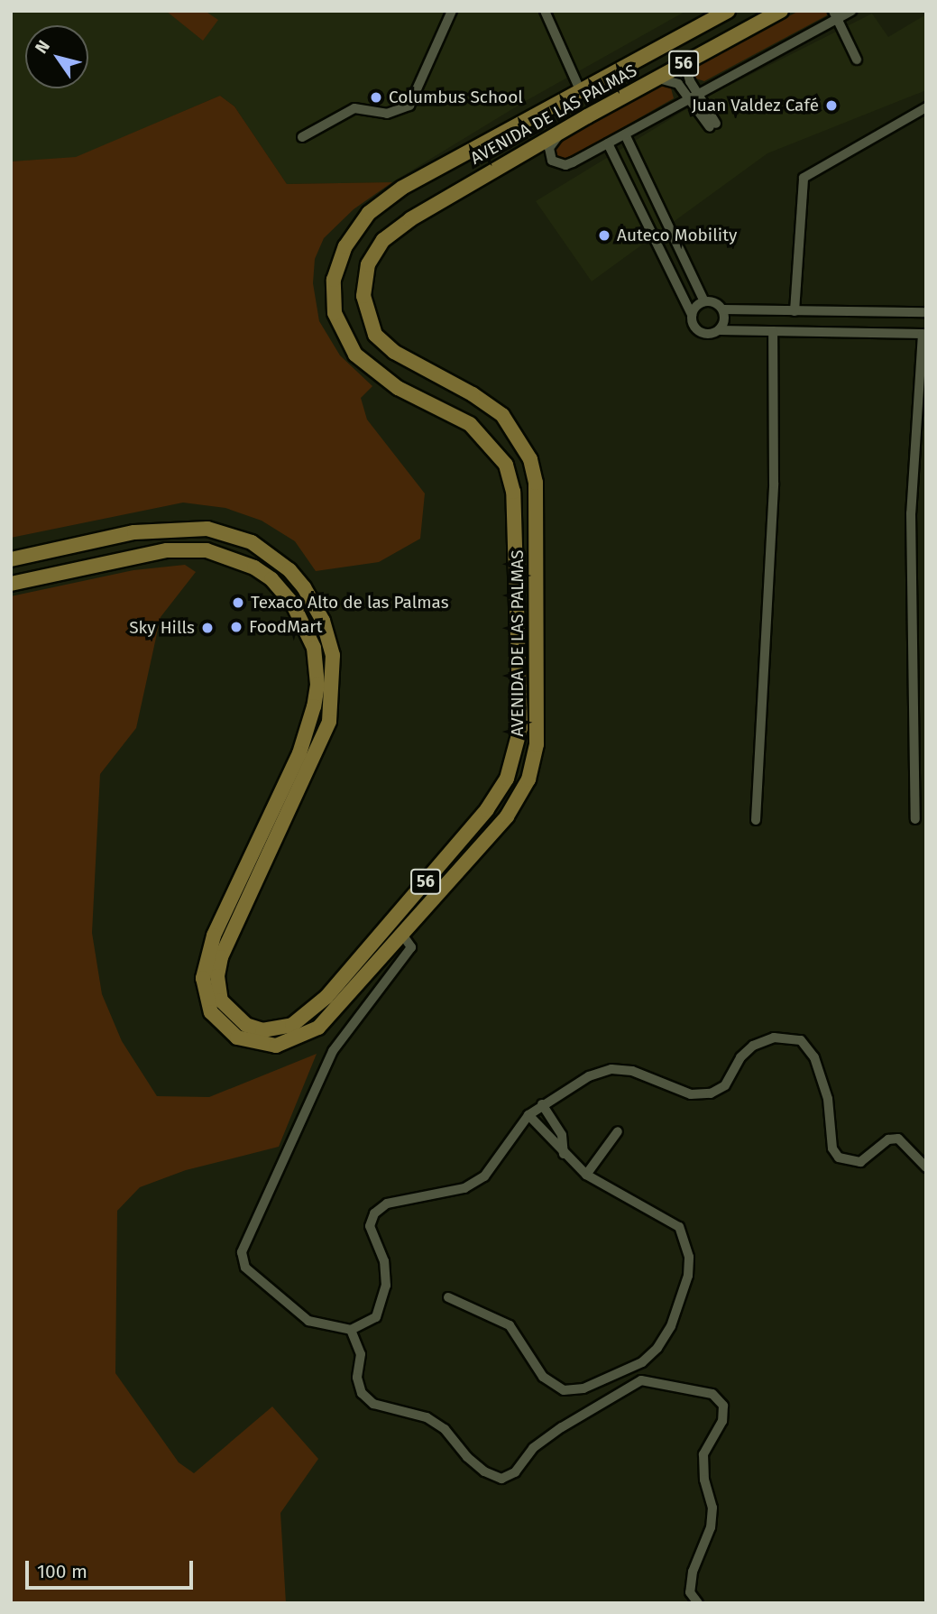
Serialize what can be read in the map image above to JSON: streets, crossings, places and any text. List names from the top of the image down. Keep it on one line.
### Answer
{"streets":{"main road":["56","AVENIDA DE LAS PALMAS"]},"places":["Columbus School","Juan Valdez Café","Auteco Mobility","Texaco Alto de las Palmas","FoodMart","Sky Hills"],"scale_bar":"100 m","north":"top left"}
